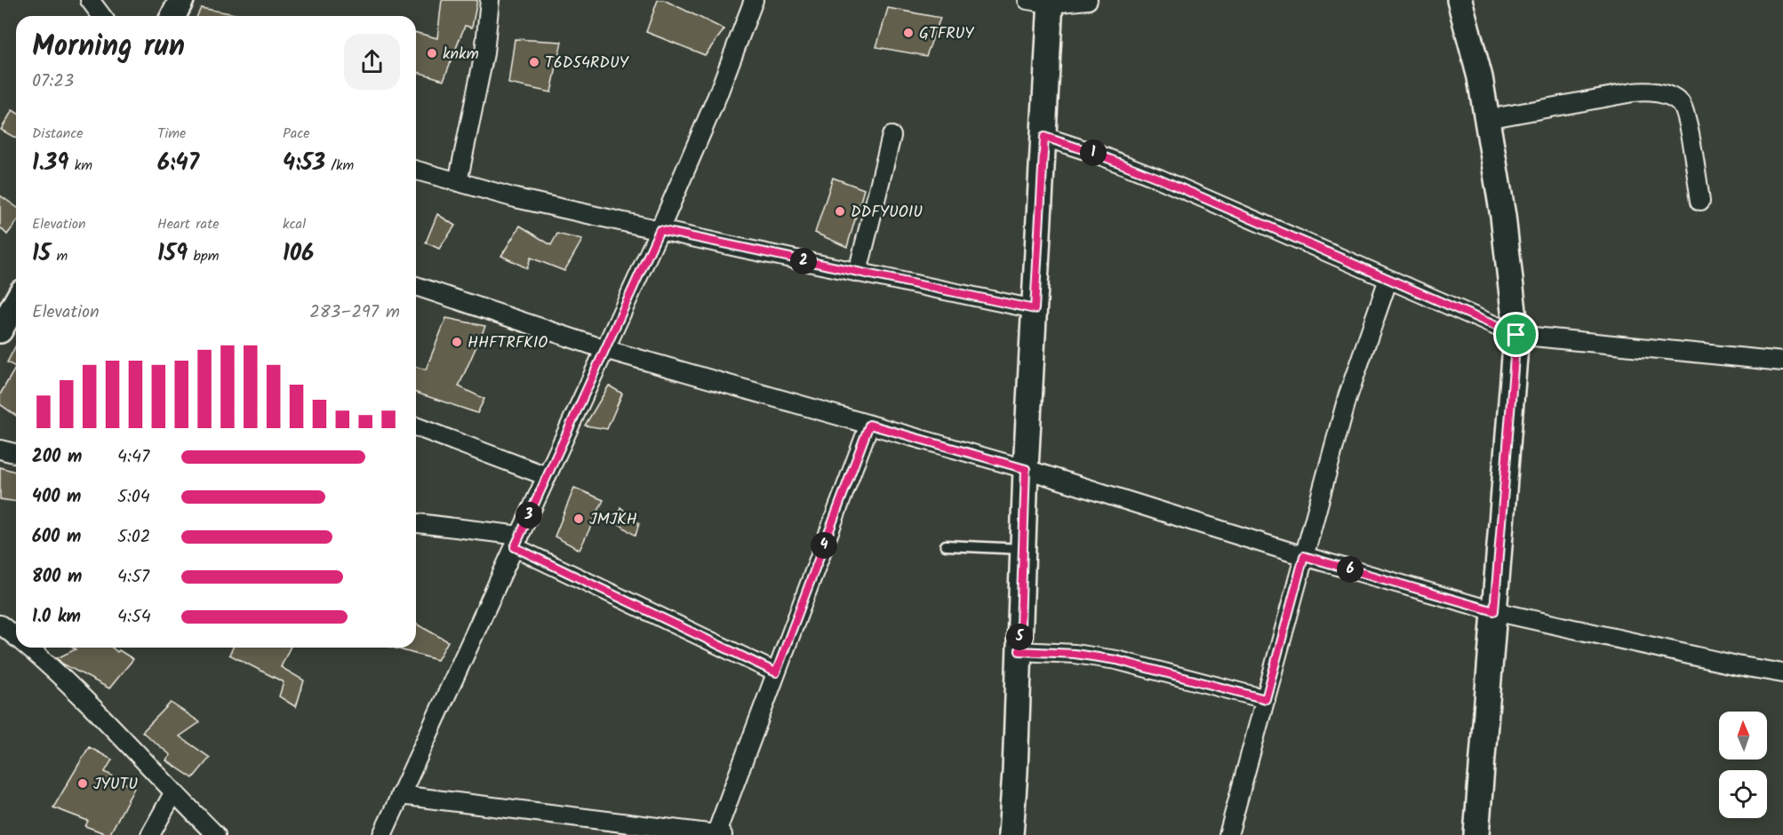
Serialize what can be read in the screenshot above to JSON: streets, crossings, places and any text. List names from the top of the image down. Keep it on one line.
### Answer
{"places":["GTFRUY","knkm","T6D54RDUY","DDFYUOIU","HHFTRFKIO","JMJKH","JYUTU"],"north":"top","page":{"heading":["Morning run","07:23"],"stats":[["Distance","1.39 km"],["Time","6:47"],["Pace","4:53 /km"],["Elevation","15 m"],["Heart rate","159 bpm"],["kcal","106"]],"pins":["1","2","3","4","6","5"],"chart":["Elevation","283–297 m"],"list":[{"name":"200 m","note":"4:47"},{"name":"400 m","note":"5:04"},{"name":"600 m","note":"5:02"},{"name":"800 m","note":"4:57"},{"name":"1.0 km","note":"4:54"}]}}
